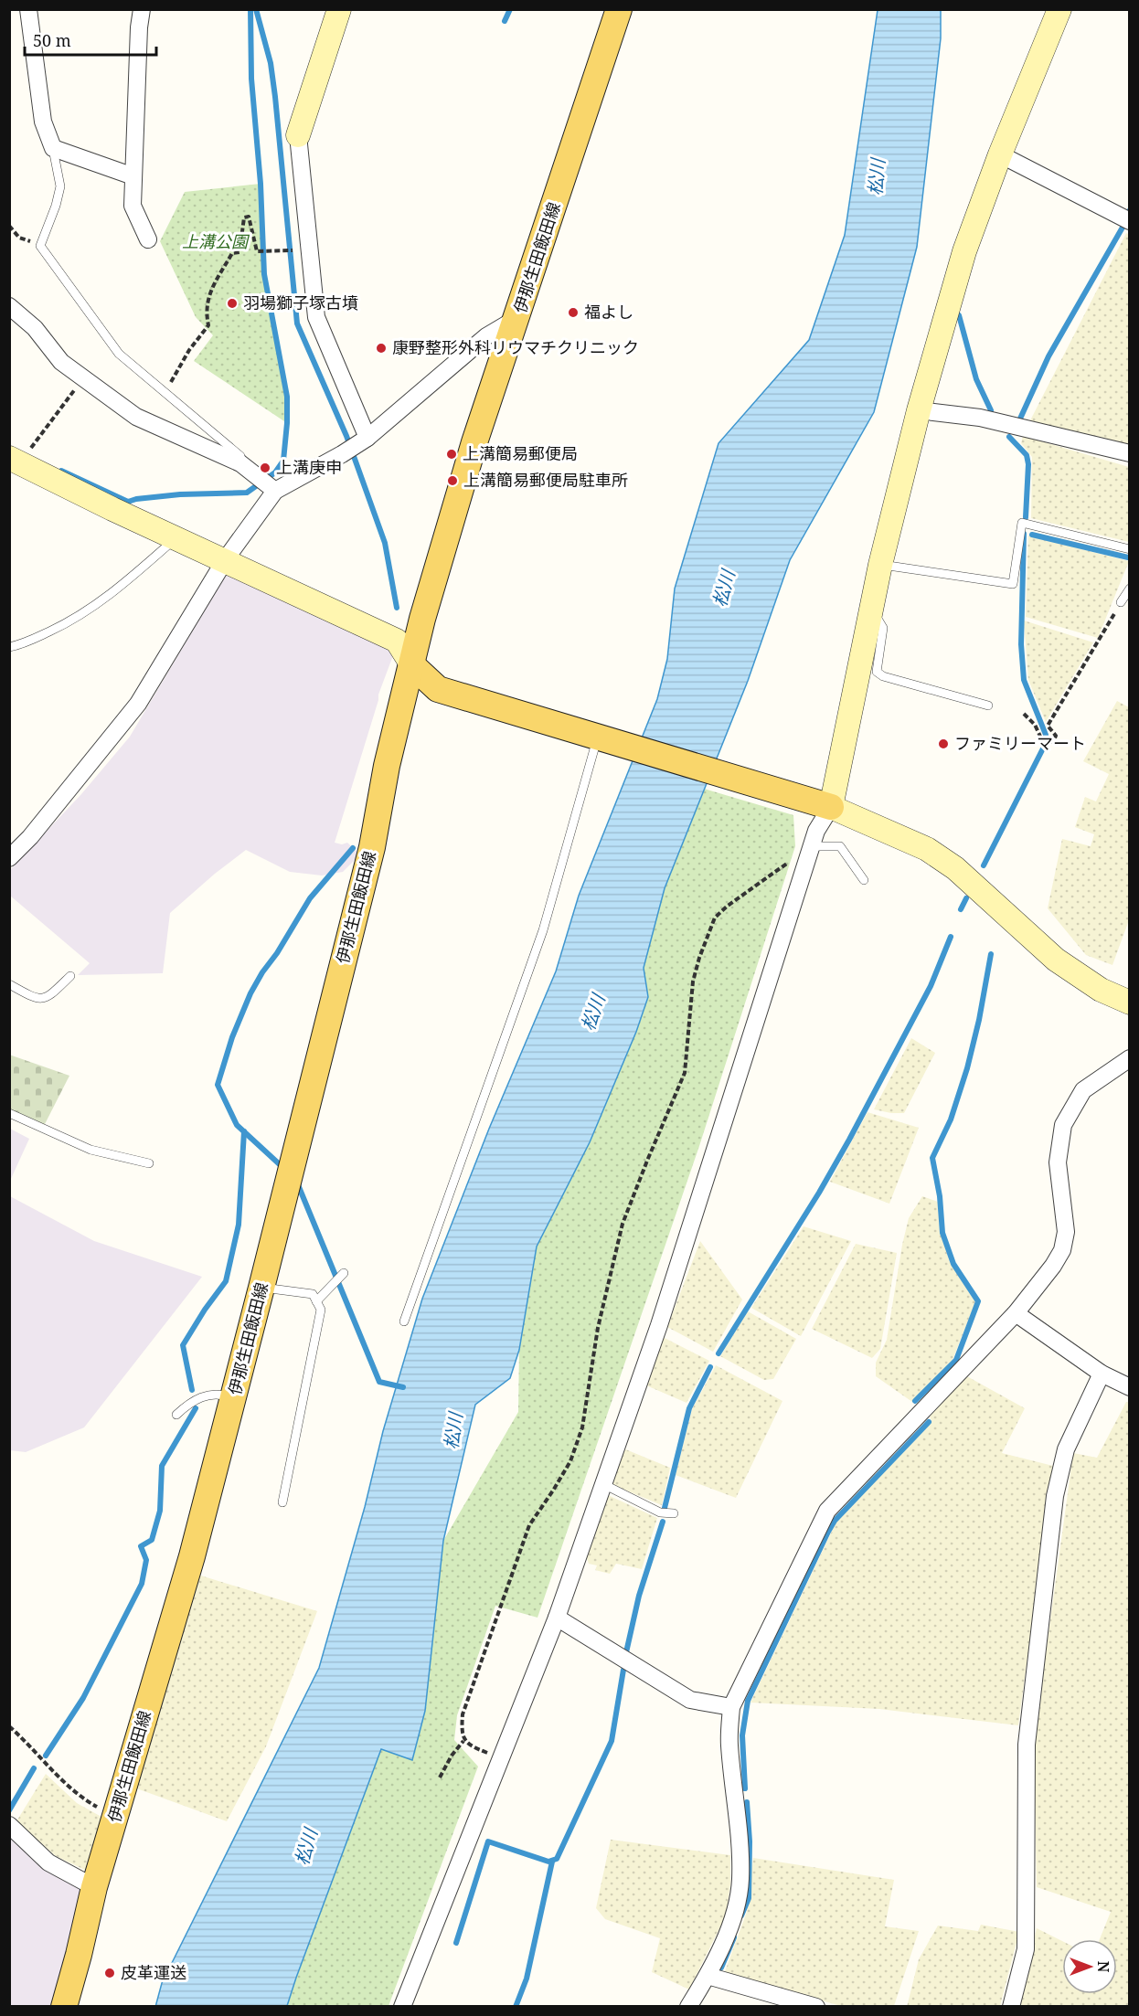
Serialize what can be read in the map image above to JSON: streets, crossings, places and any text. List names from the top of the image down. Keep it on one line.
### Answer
{"streets":{"main road":["伊那生田飯田線"]},"water":["松川"],"parks":["上溝公園"],"places":["羽場獅子塚古墳","福よし","康野整形外科リウマチクリニック","上溝簡易郵便局","上溝庚申","上溝簡易郵便局駐車所","ファミリーマート","皮革運送"],"scale_bar":"50 m","north":"right"}
